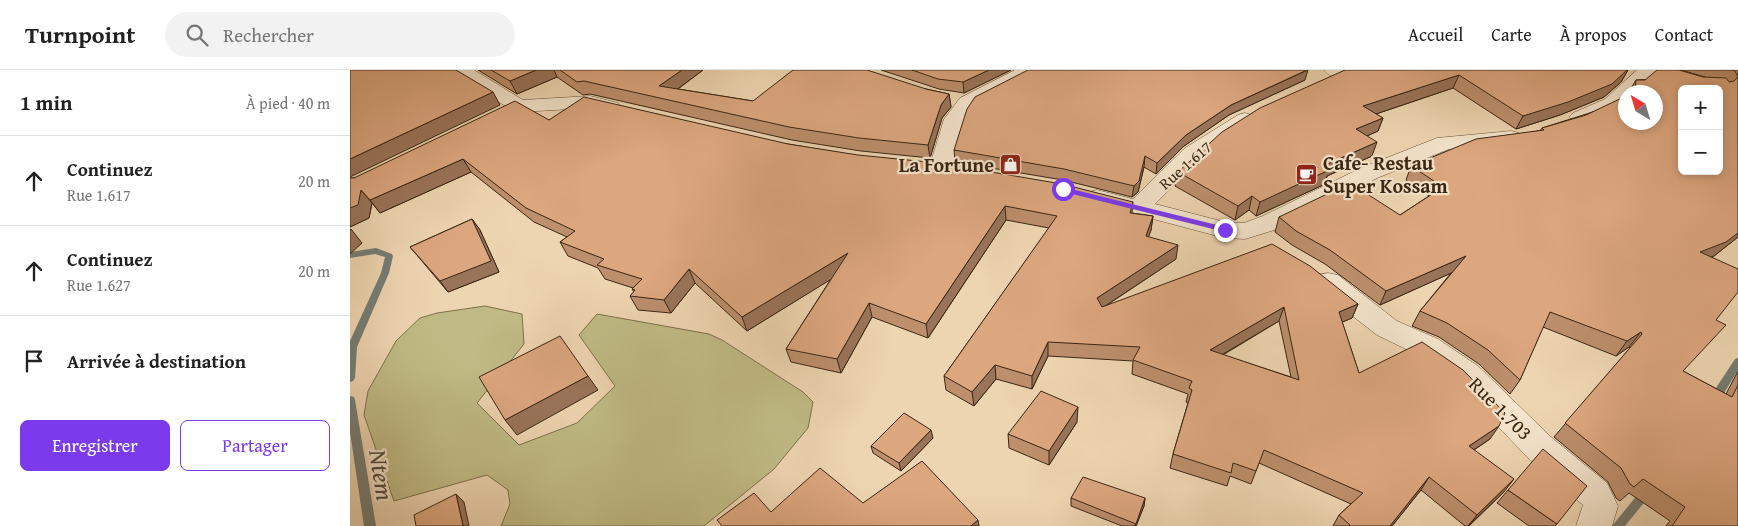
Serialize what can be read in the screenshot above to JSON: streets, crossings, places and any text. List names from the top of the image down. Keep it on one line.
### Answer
{"streets":{"street":["Rue 1.617","Rue 1.703"]},"water":["Ntem"],"places":{"shop":["La Fortune"],"cafe":["Cafe- Restau Super Kossam"]},"north":"top left","page":{"header":"Turnpoint","search":"Rechercher","nav":["Accueil","Carte","À propos","Contact"],"heading":["1 min","À pied · 40 m"],"map_buttons":["+","−"],"list":[["Continuez","Rue 1.617","20 m"],["Continuez","Rue 1.627","20 m"],"Arrivée à destination"],"buttons":["Enregistrer","Partager"]}}
